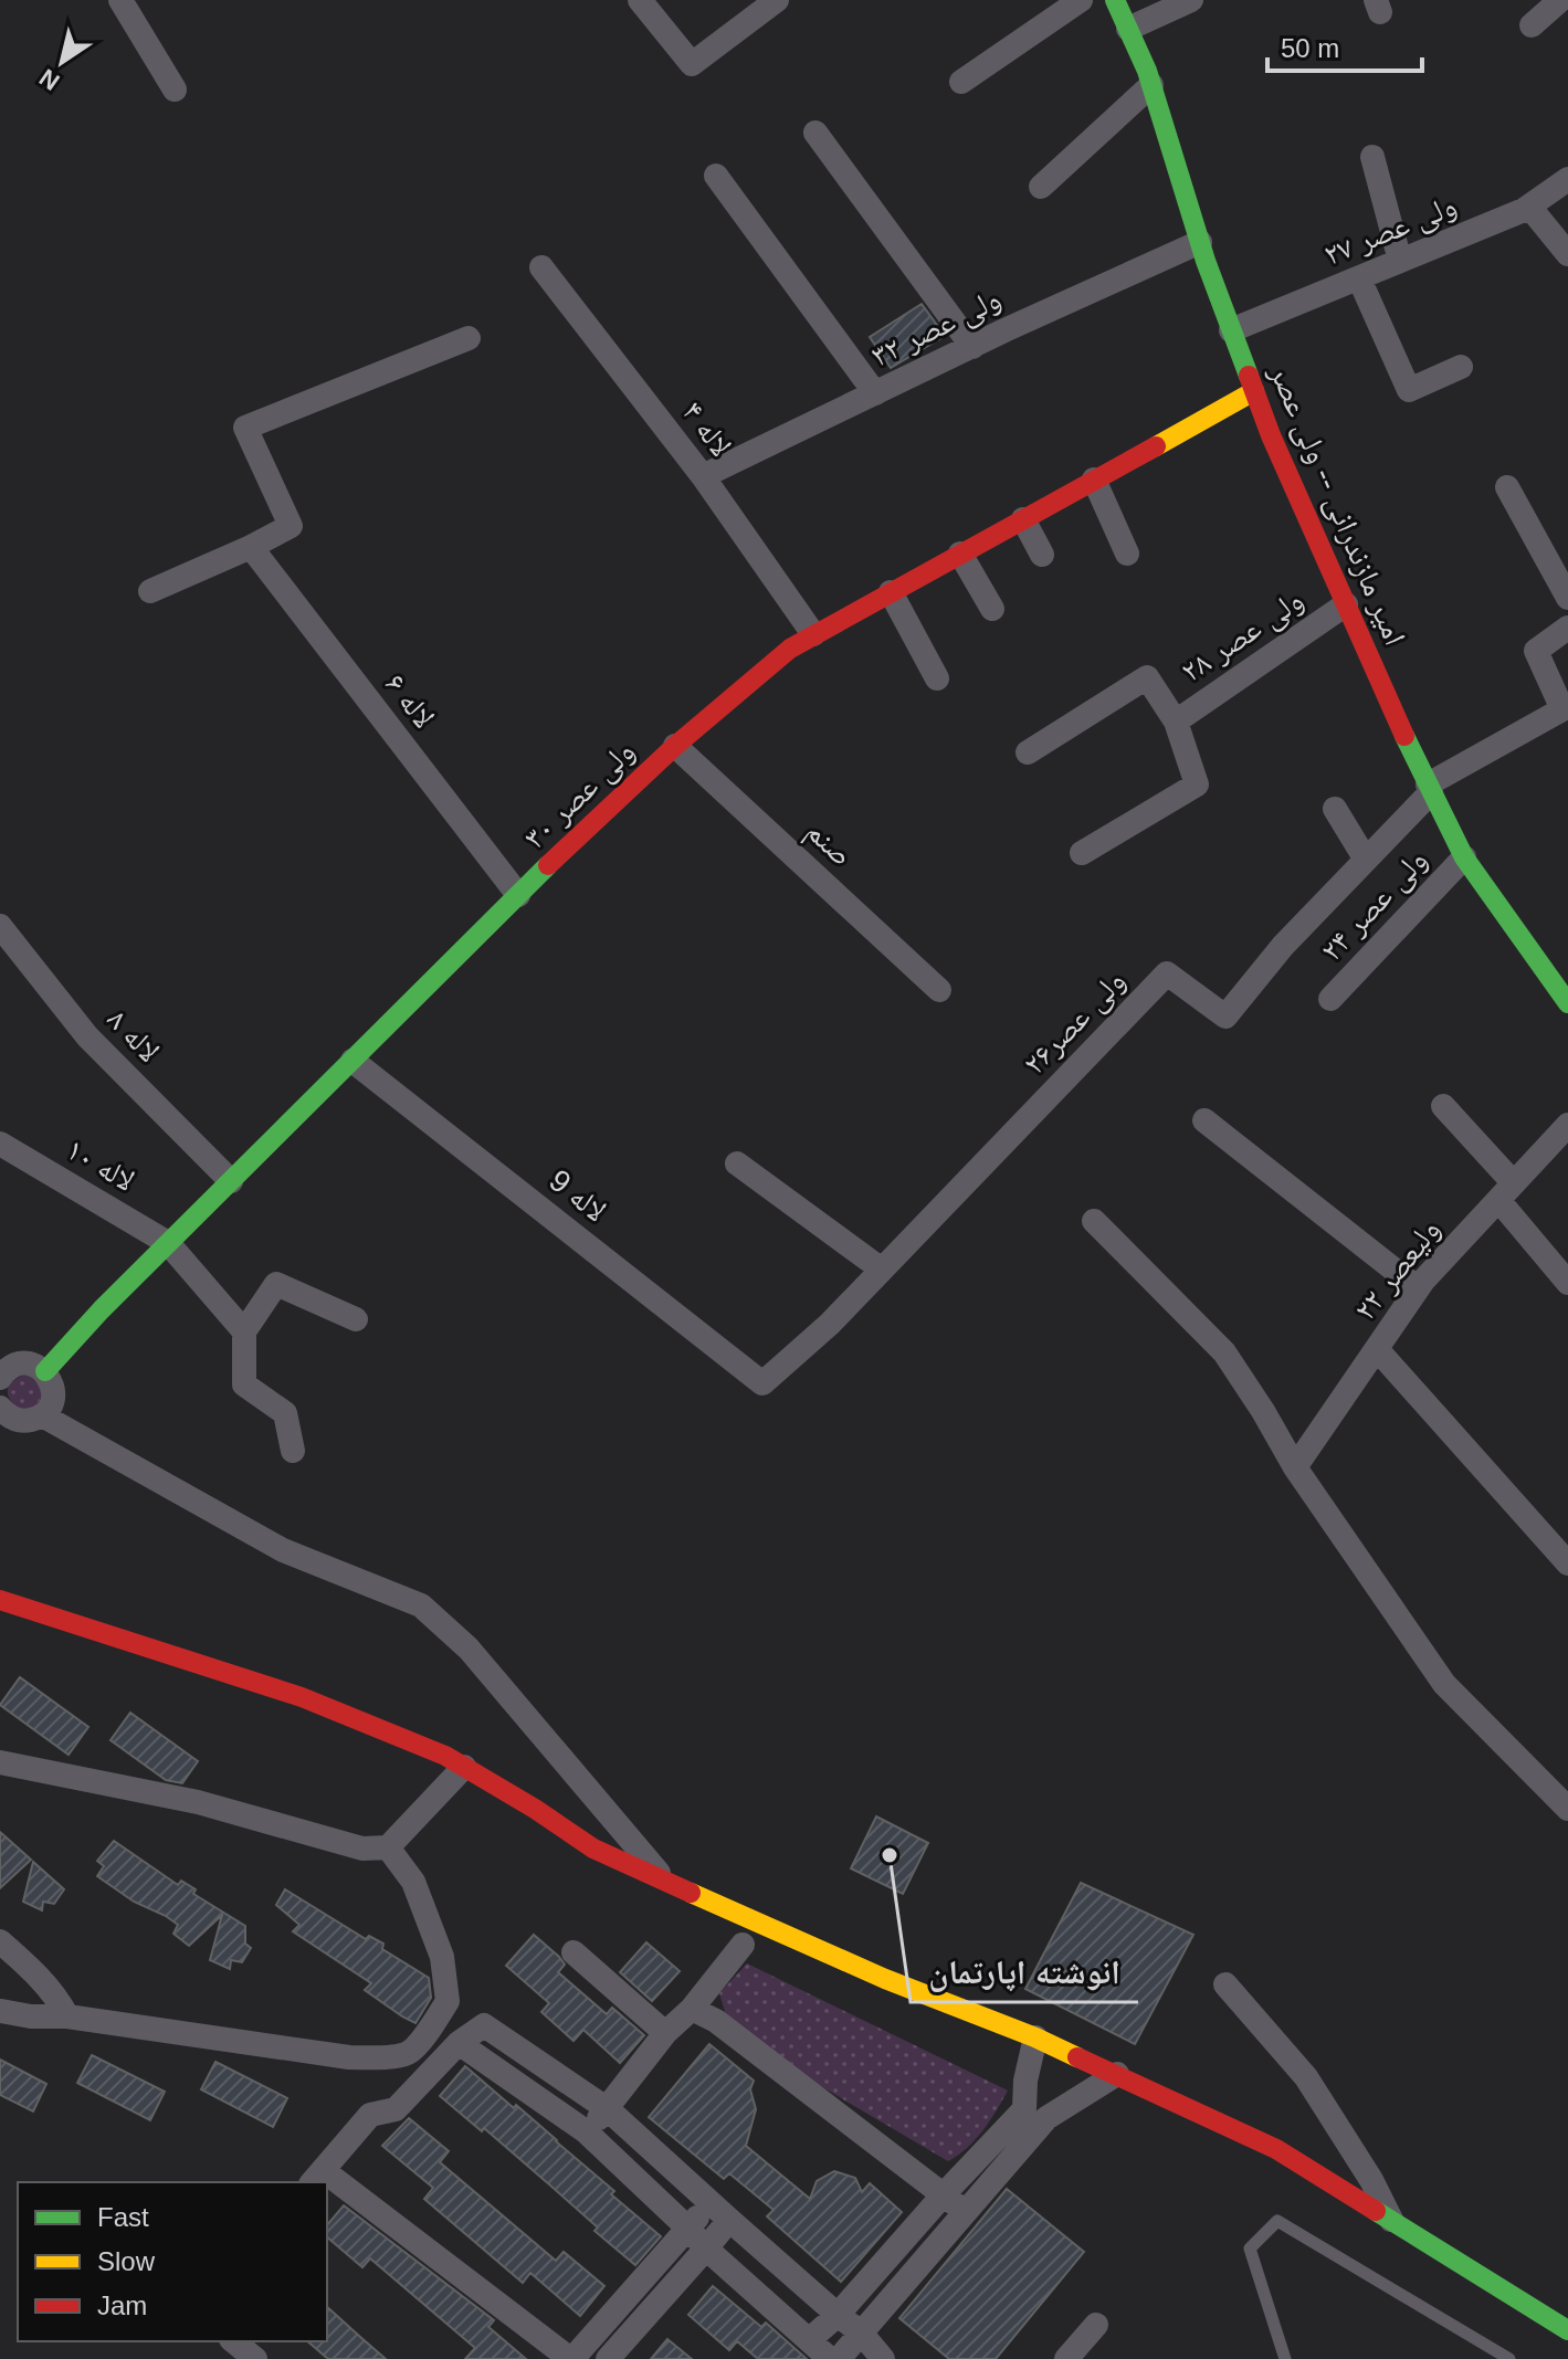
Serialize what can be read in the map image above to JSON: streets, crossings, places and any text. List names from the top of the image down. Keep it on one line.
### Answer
{"streets":{"street":["ولی عصر ۲۷","ولی عصر ۳۲","لاله ۴","امیر مازندرانی -- ولی عصر","ولی عصر ۲۸","لاله ۶","ولی عصر ۳۰","صنم","ولی عصر ۲۴","ولی عصر۲۶","لاله ۸","لاله ۱۰","لاله 9","ولیعصر ۲۲"]},"crossings":[["ولی عصر ۲۷","امیر مازندرانی -- ولی عصر"],["ولی عصر ۳۲","لاله ۴"],["ولی عصر ۳۲","امیر مازندرانی -- ولی عصر"],["لاله ۴","ولی عصر ۳۰"],["امیر مازندرانی -- ولی عصر","ولی عصر ۲۸"],["امیر مازندرانی -- ولی عصر","ولی عصر ۳۰"],["امیر مازندرانی -- ولی عصر","ولی عصر ۲۴"],["امیر مازندرانی -- ولی عصر","ولی عصر۲۶"],["لاله ۶","ولی عصر ۳۰"],["ولی عصر ۳۰","صنم"],["ولی عصر ۳۰","لاله ۸"],["ولی عصر ۳۰","لاله ۱۰"],["ولی عصر ۳۰","لاله 9"],["ولی عصر۲۶","لاله 9"]],"places":["انوشته اپارتمان"],"legend":["Fast","Slow","Jam"],"scale_bar":"50 m","north":"bottom left"}
